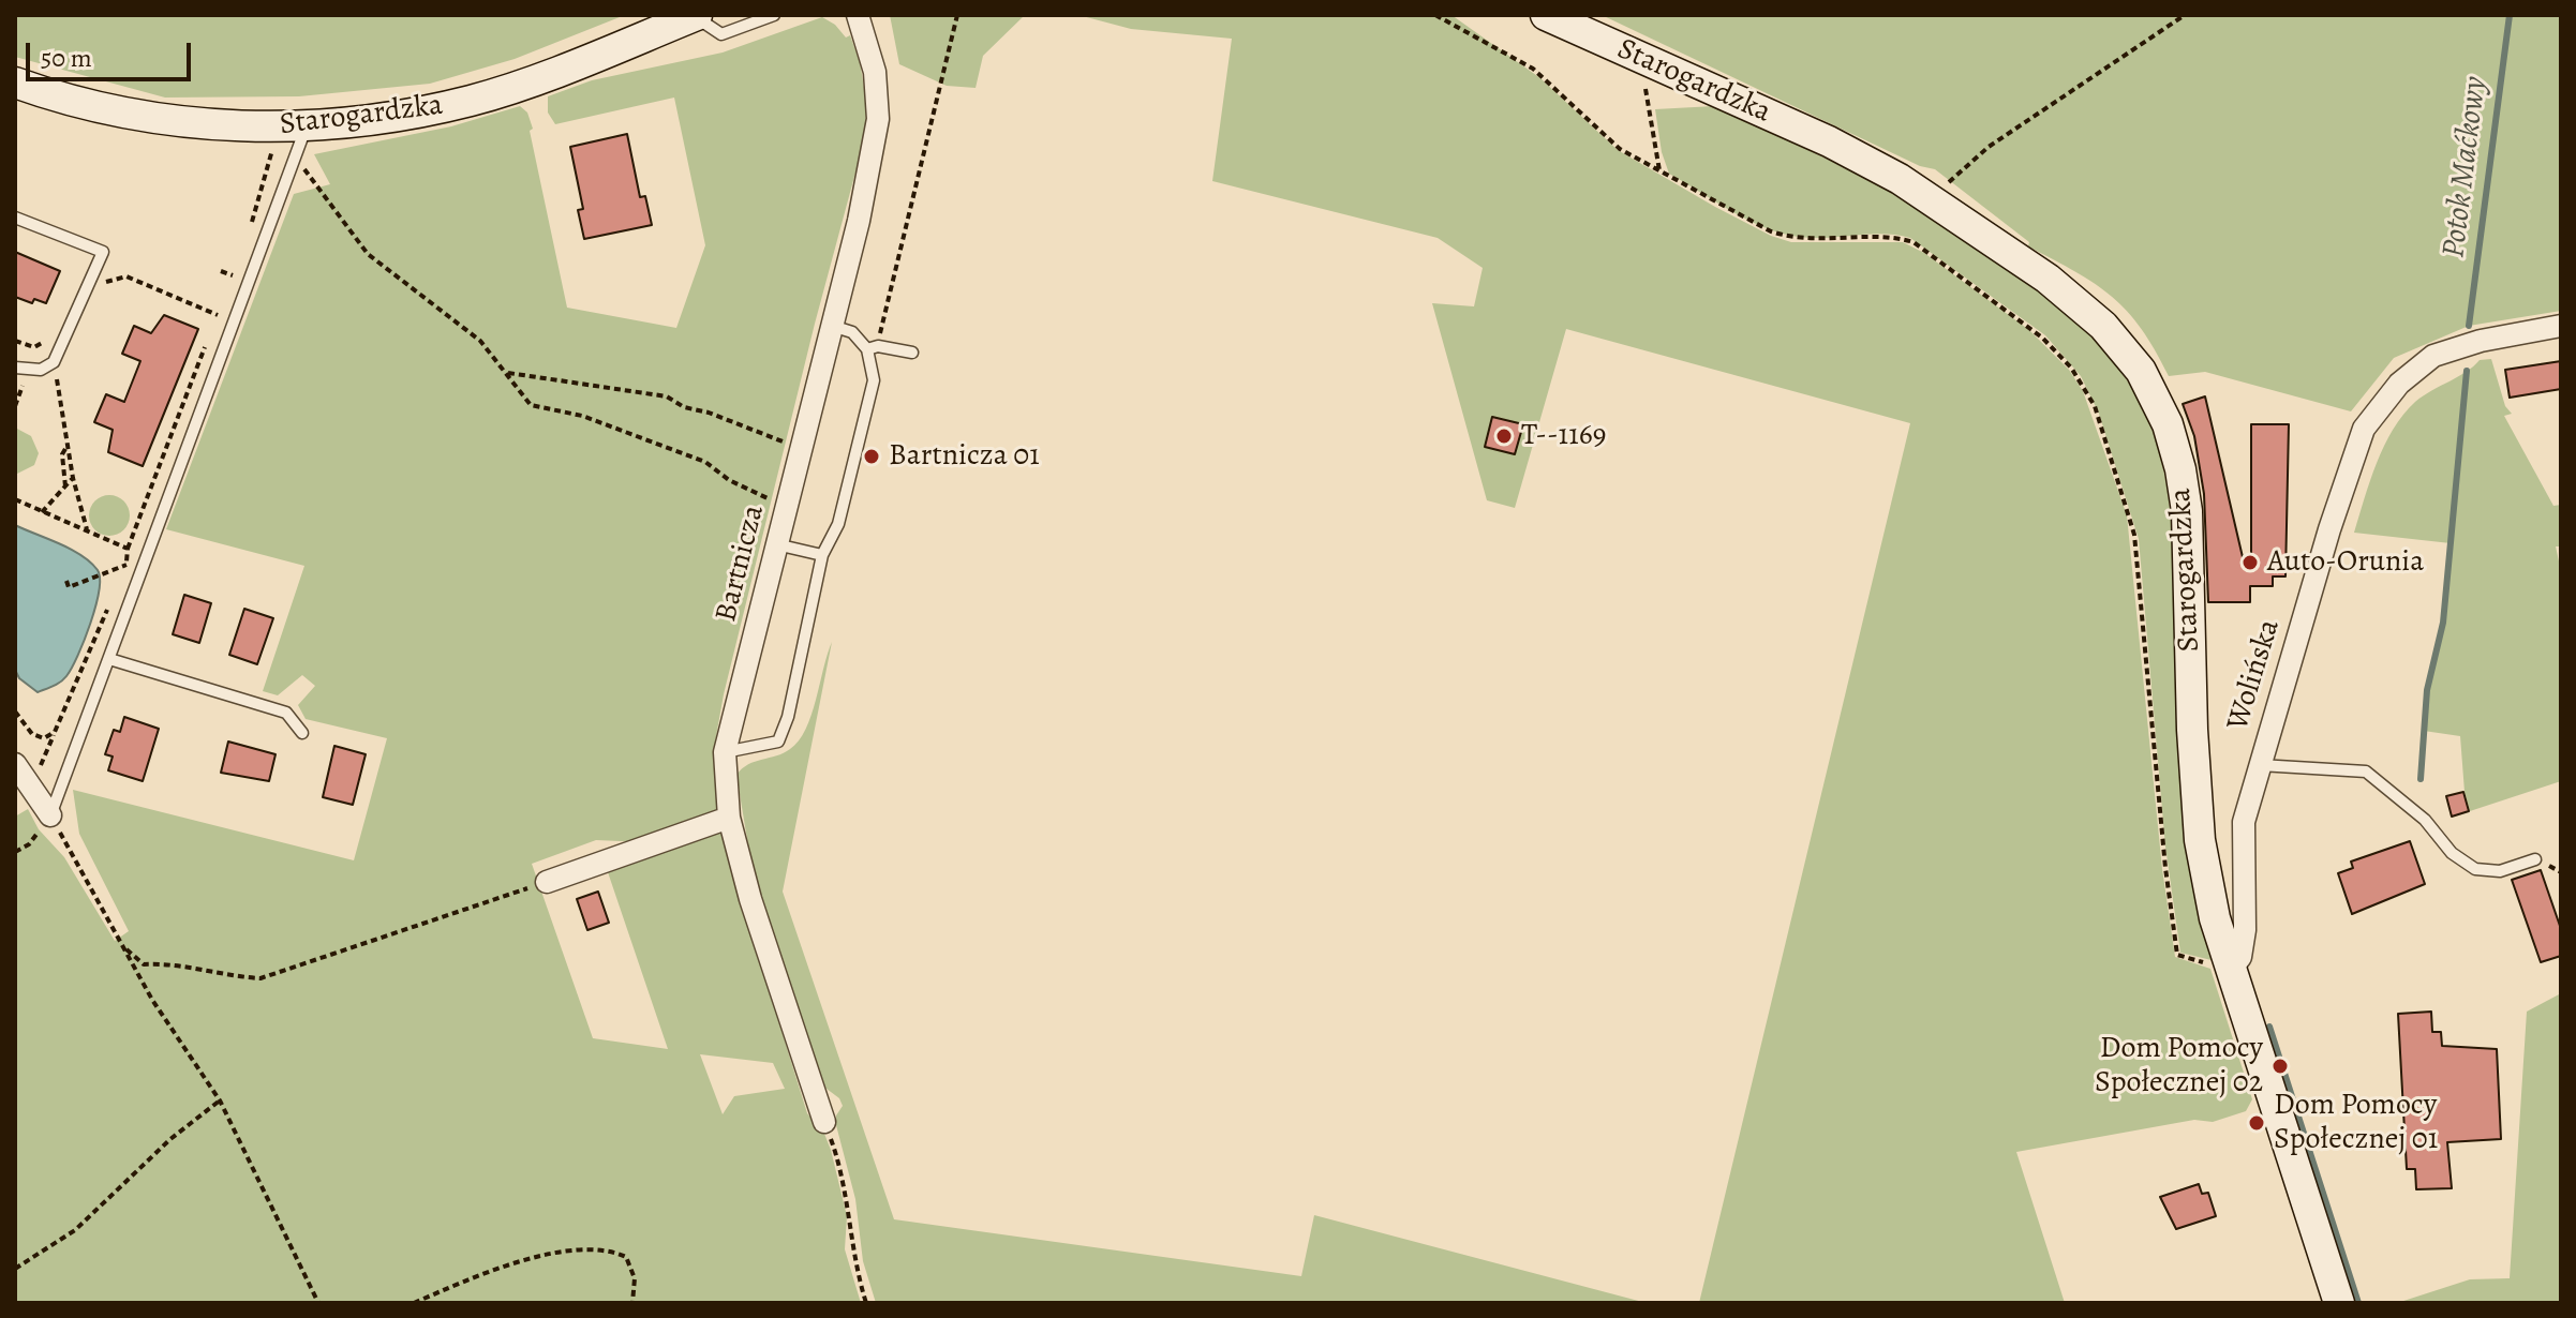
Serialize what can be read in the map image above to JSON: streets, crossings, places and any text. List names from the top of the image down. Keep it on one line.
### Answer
{"streets":{"main road":["Starogardzka"],"street":["Bartnicza","Wolińska"]},"crossings":[["Starogardzka","Wolińska"]],"water":["Potok Maćkowy"],"places":["T--1169","Bartnicza 01","Auto-Orunia","Dom Pomocy Społecznej 02","Dom Pomocy Społecznej 01"],"scale_bar":"50 m"}
